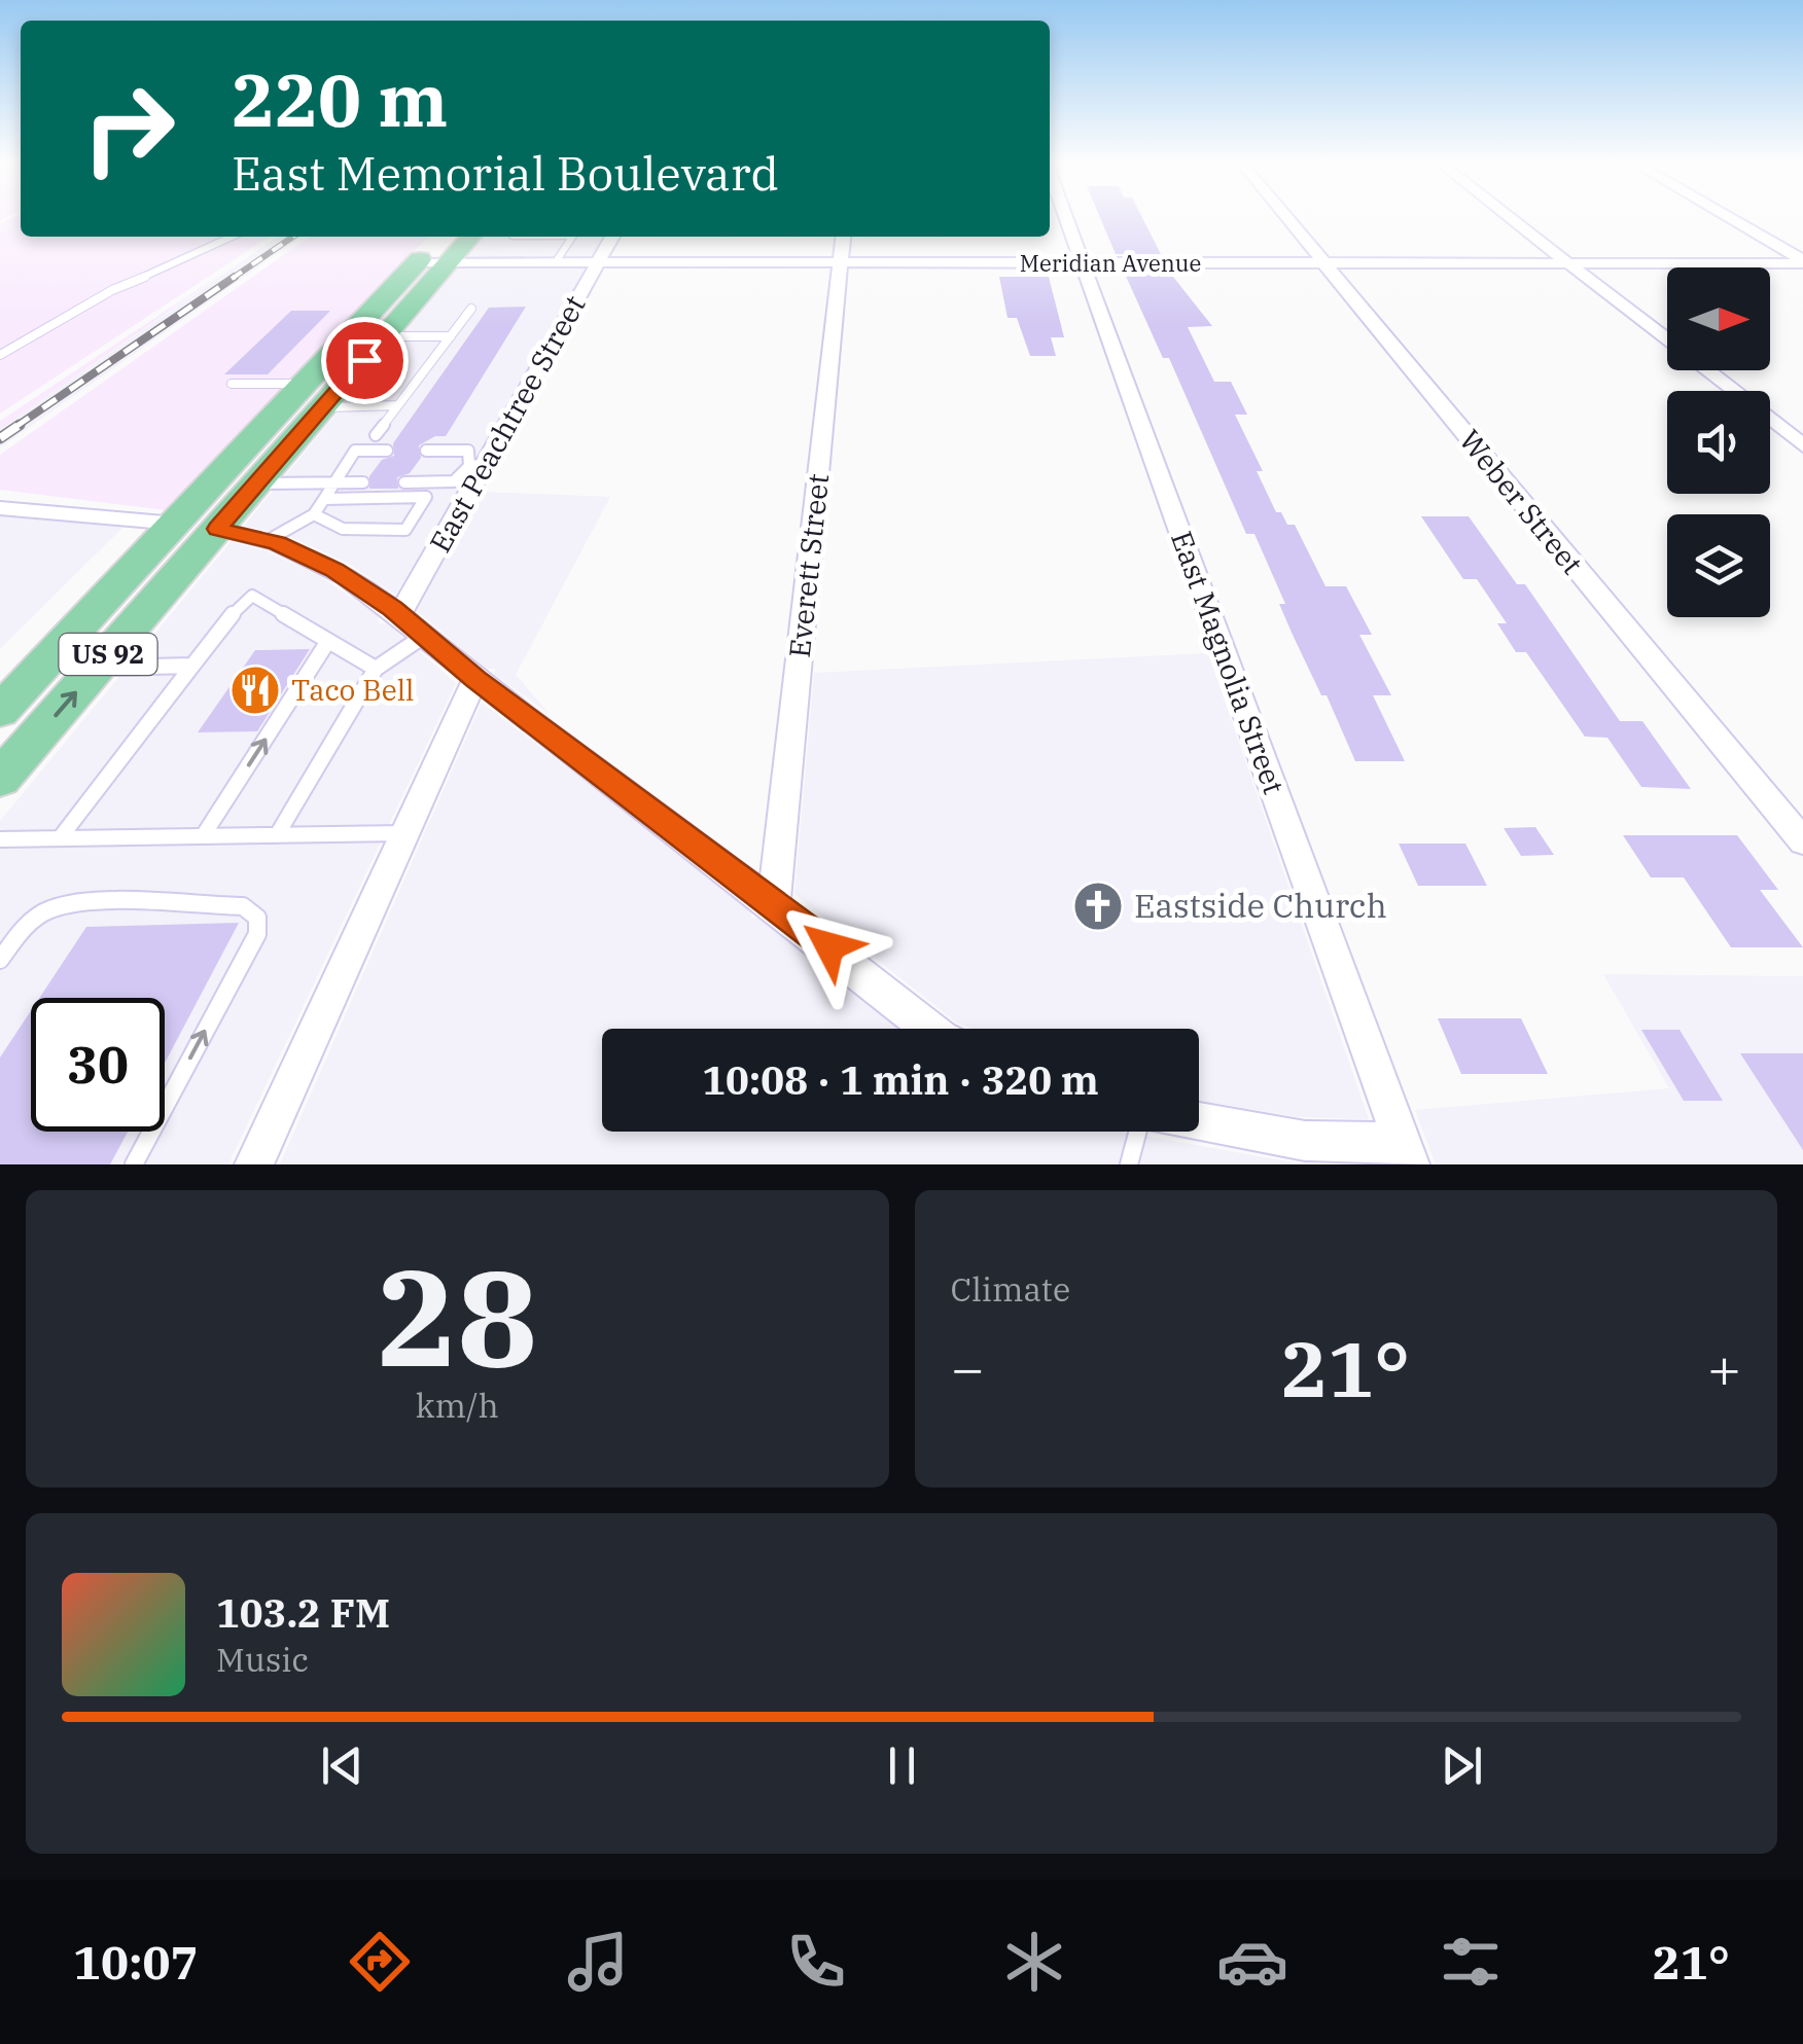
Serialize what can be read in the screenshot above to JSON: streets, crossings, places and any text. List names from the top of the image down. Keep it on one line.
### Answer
{"streets":{"main road":["US 92"],"street":["Meridian Avenue","East Peachtree Street","Weber Street","Everett Street","East Magnolia Street"]},"crossings":[["Meridian Avenue","East Peachtree Street"],["Meridian Avenue","Weber Street"],["Meridian Avenue","Everett Street"],["Meridian Avenue","US 92"],["Meridian Avenue","East Magnolia Street"]],"places":{"restaurant":["Taco Bell"],"church":["Eastside Church"]},"north":"right","page":{"turn":["220 m","East Memorial Boulevard"],"limit":"30","trip":"10:08 · 1 min · 320 m","tile":[["28","km/h"],"Climate"],"heat":["−","21°","+"],"song":["103.2 FM","Music"],"tabs":["10:07","21°"]}}
